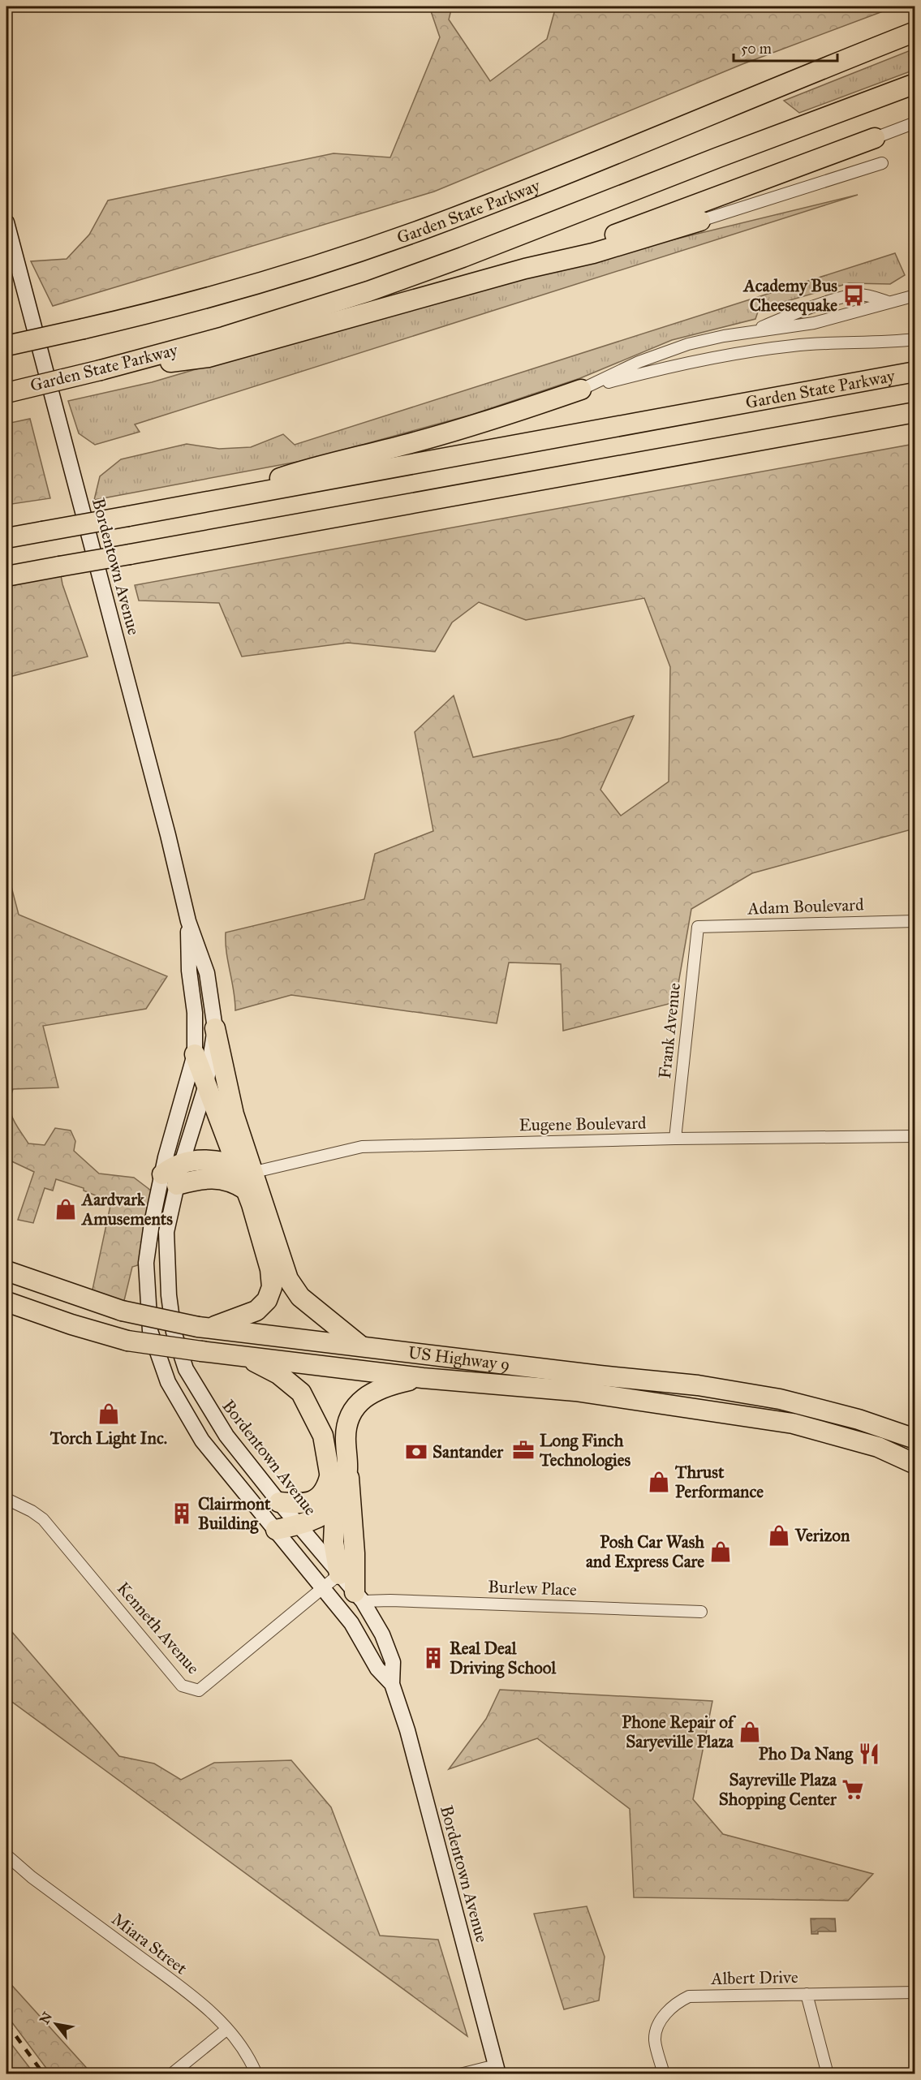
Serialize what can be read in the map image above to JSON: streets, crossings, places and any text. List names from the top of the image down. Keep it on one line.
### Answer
{"streets":{"highway":["Garden State Parkway","US Highway 9"],"street":["Bordentown Avenue","Adam Boulevard","Frank Avenue","Eugene Boulevard","Burlew Place","Kenneth Avenue","Miara Street","Albert Drive"]},"crossings":[["Bordentown Avenue","Burlew Place"],["Bordentown Avenue","Kenneth Avenue"],["Adam Boulevard","Frank Avenue"],["Frank Avenue","Eugene Boulevard"]],"places":{"bus stop":["Academy Bus Cheesequake"],"shop":["Aardvark Amusements","Torch Light Inc.","Thrust Performance","Verizon","Posh Car Wash and Express Care","Phone Repair of Saryeville Plaza"],"office":["Long Finch Technologies"],"bank":["Santander"],"building":["Clairmont Building","Real Deal Driving School"],"restaurant":["Pho Da Nang"],"supermarket":["Sayreville Plaza Shopping Center"]},"scale_bar":"50 m","north":"top left"}
